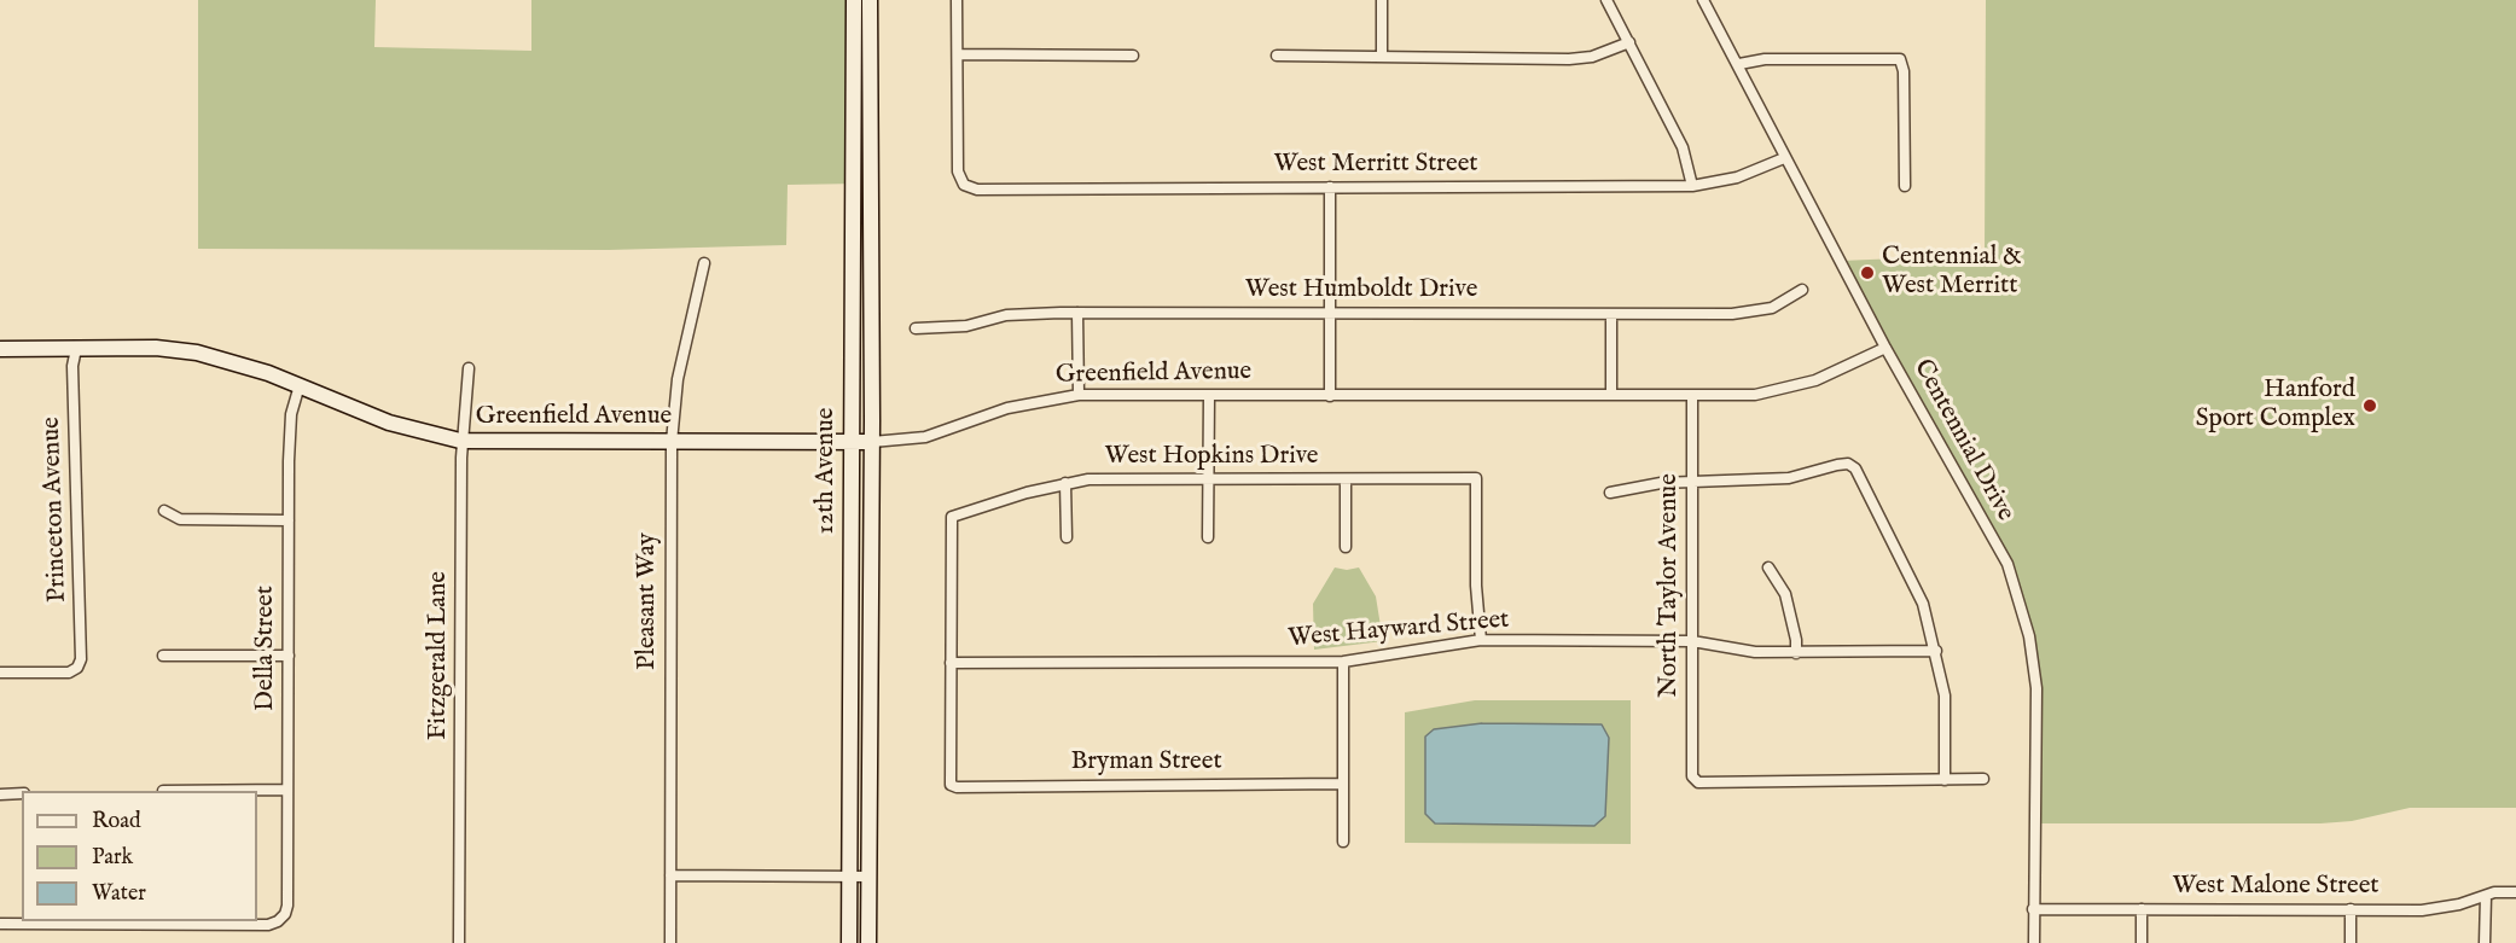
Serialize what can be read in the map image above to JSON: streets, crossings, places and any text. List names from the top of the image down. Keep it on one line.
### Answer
{"streets":{"main road":["Greenfield Avenue","12th Avenue"],"street":["West Merritt Street","West Humboldt Drive","Centennial Drive","West Hopkins Drive","Princeton Avenue","North Taylor Avenue","Pleasant Way","West Hayward Street","Della Street","Fitzgerald Lane","Bryman Street","West Malone Street"]},"crossings":[["West Merritt Street","Centennial Drive"],["Greenfield Avenue","Centennial Drive"],["Greenfield Avenue","12th Avenue"],["Greenfield Avenue","Princeton Avenue"],["Greenfield Avenue","North Taylor Avenue"],["Greenfield Avenue","Pleasant Way"],["Greenfield Avenue","Della Street"],["Greenfield Avenue","Fitzgerald Lane"],["Centennial Drive","West Malone Street"],["West Hopkins Drive","West Hayward Street"],["West Hopkins Drive","Bryman Street"],["North Taylor Avenue","West Hayward Street"],["West Hayward Street","Bryman Street"]],"places":["Centennial & West Merritt","Hanford Sport Complex"],"legend":["Road","Park","Water"]}
